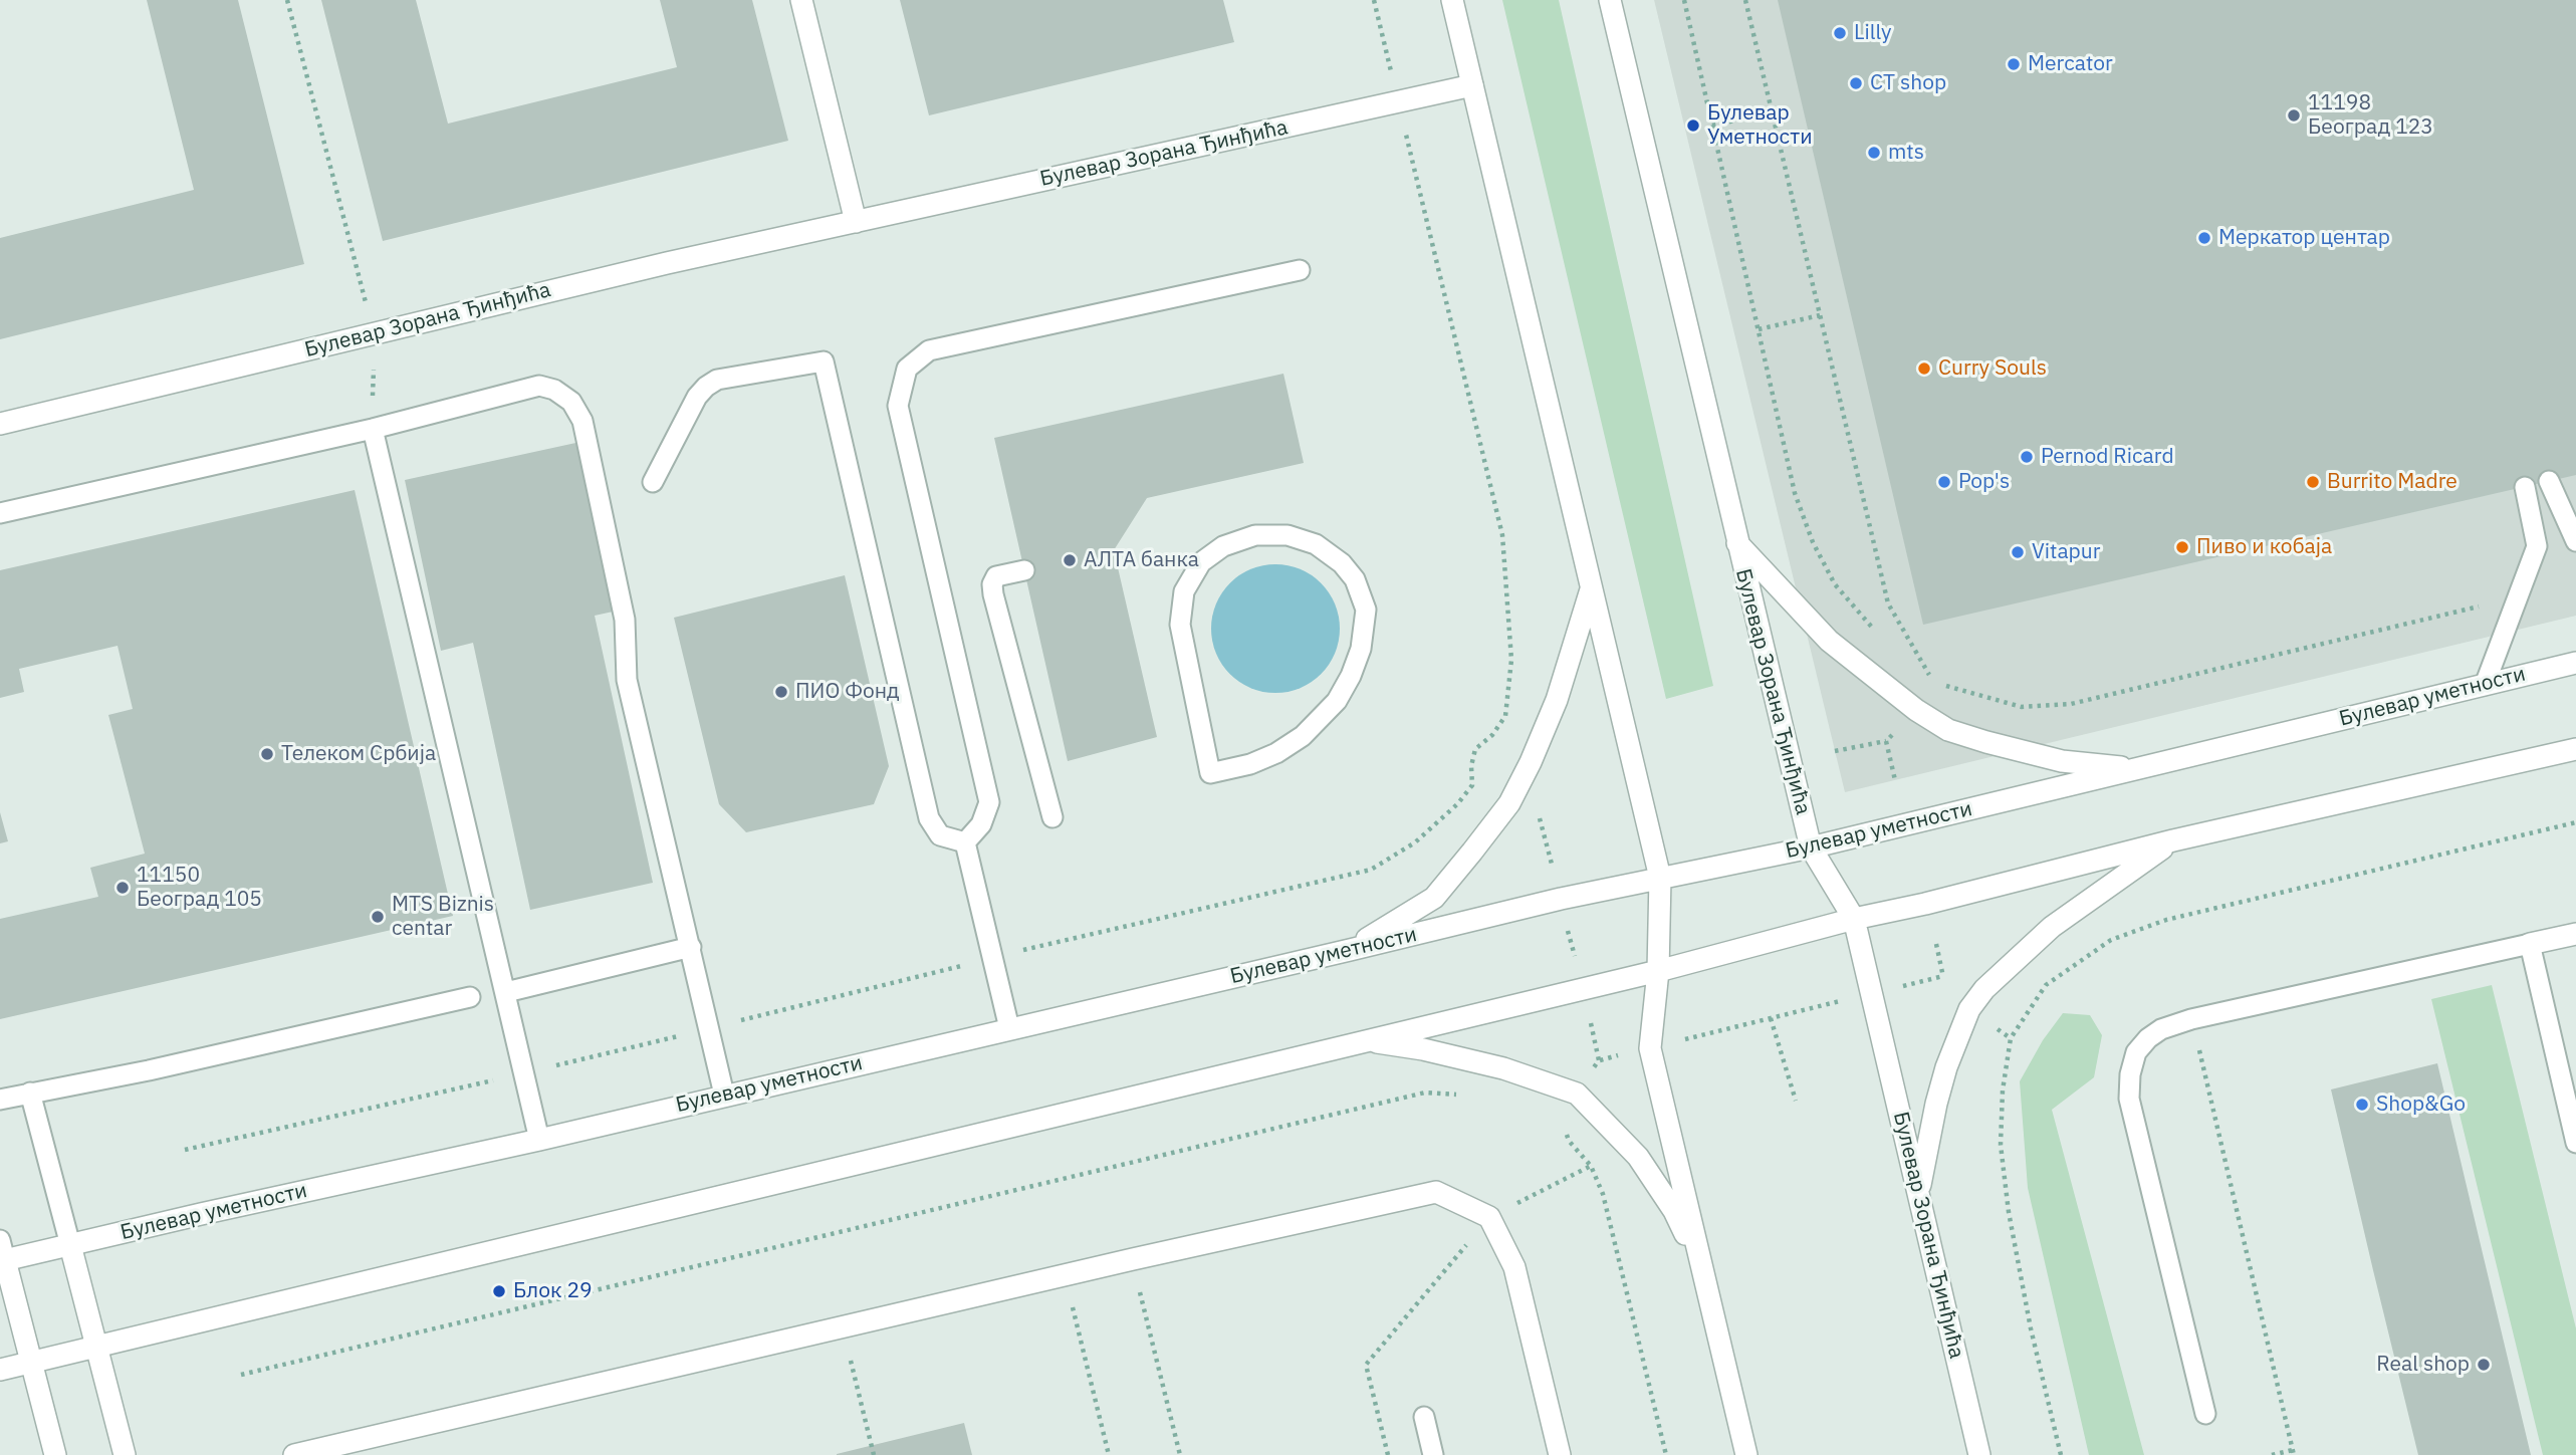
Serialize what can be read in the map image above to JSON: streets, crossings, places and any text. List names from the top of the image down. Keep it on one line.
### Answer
{"streets":{"street":["Булевар Зорана Ђинђића","Булевар уметности"]},"crossings":[["Булевар Зорана Ђинђића","Булевар уметности"]],"places":["Lilly","Mercator","CT shop","11198 Београд 123","Булевар Уметности","mts","Меркатор центар","Curry Souls","Pernod Ricard","Pop's","Burrito Madre","Пиво и кобаја","Vitapur","АЛТА банка","ПИО Фонд","Телеком Србија","11150 Београд 105","MTS Biznis centar","Shop&Go","Блок 29","Real shop"]}
